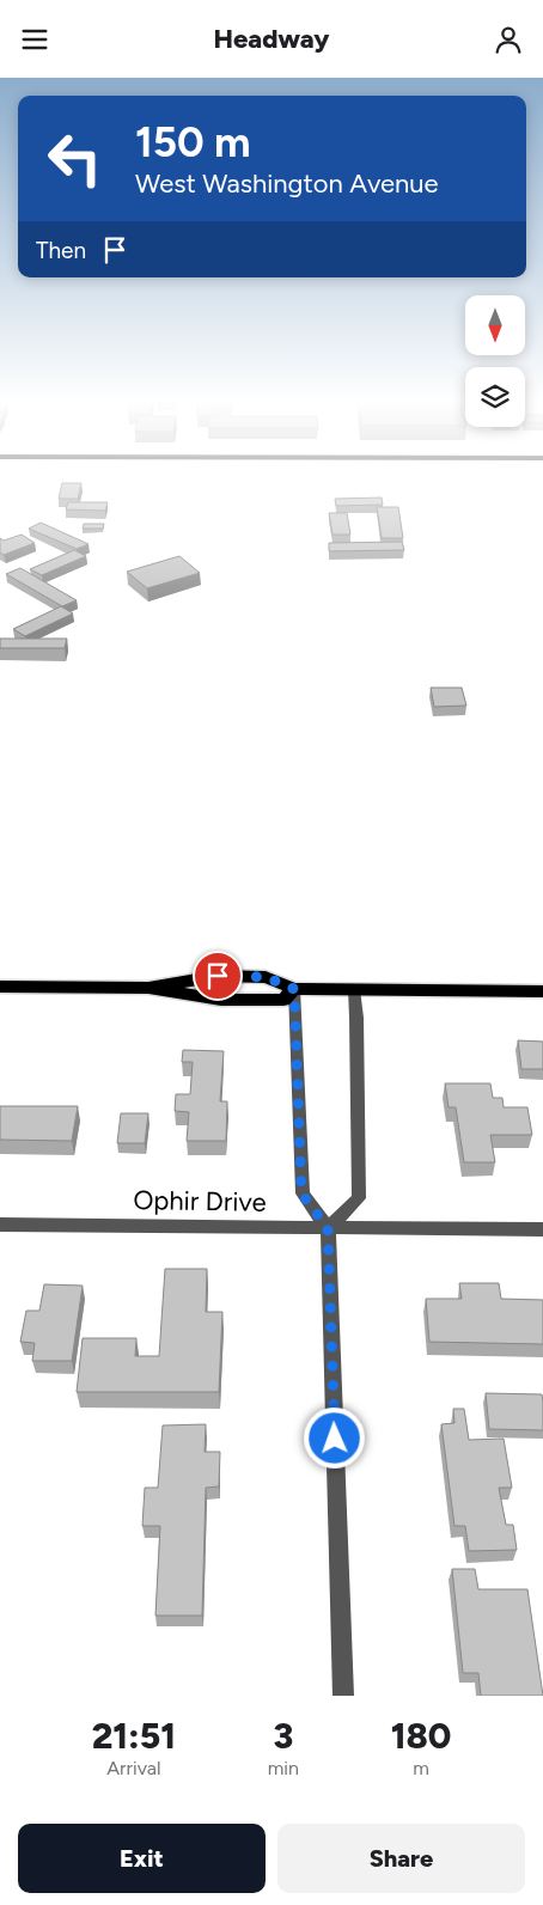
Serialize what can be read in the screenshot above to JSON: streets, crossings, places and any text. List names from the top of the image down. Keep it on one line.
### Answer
{"streets":{"street":["Ophir Drive"]},"north":"bottom","page":{"header":"Headway","turn":["150 m","West Washington Avenue"],"then":"Then","eta":["21:51","Arrival","3","min","180","m"],"buttons":["Exit","Share"]}}
